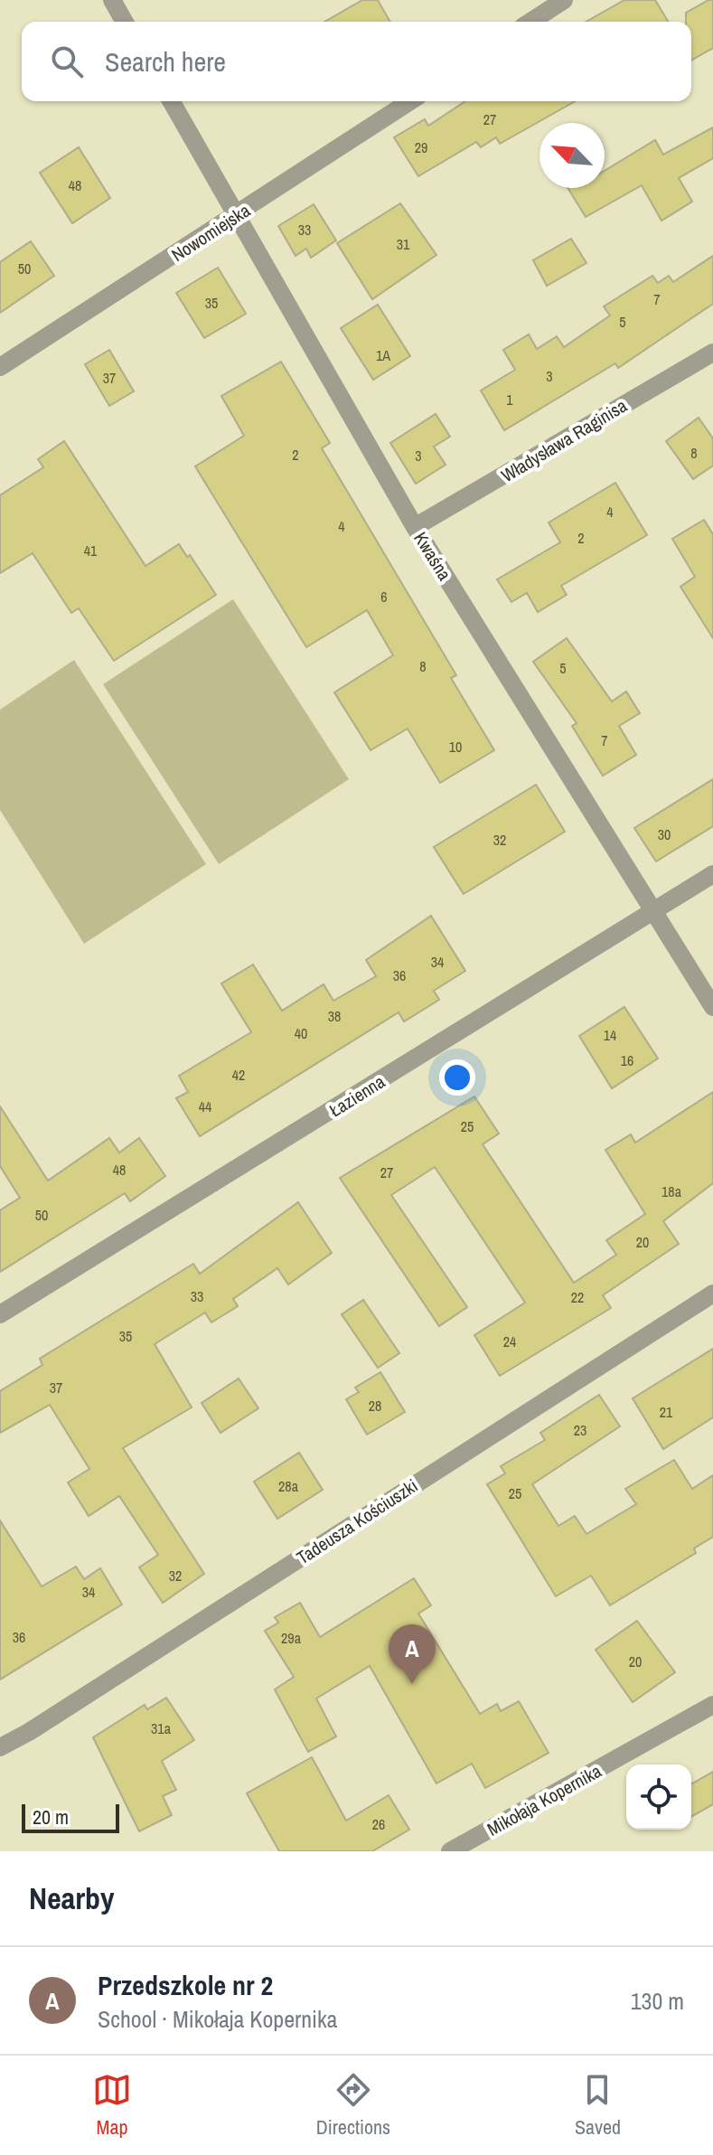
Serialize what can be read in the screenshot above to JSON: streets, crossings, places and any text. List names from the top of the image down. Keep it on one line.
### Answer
{"streets":{"street":["Nowomiejska","Władysława Raginisa","Kwaśna","Łazienna","Tadeusza Kościuszki","Mikołaja Kopernika"]},"crossings":[["Nowomiejska","Kwaśna"],["Władysława Raginisa","Kwaśna"],["Kwaśna","Łazienna"]],"house_numbers":["27","29","48","33","31","50","7","35","5","1A","3","37","1","8","2","3","4","4","2","41","6","8","5","7","10","30","32","34","36","38","40","14","16","42","44","25","48","27","18a","50","20","33","22","35","24","37","28","21","23","28a","25","32","34","36","29a","20","31a","26"],"scale_bar":"20 m","north":"top left","page":{"search":"Search here","pins":"A","scale":"20 m","heading":"Nearby","list":[{"mark":"A","name":"Przedszkole nr 2","note":"School · Mikołaja Kopernika","value":"130 m"}],"nav":["Map","Directions","Saved"]}}
